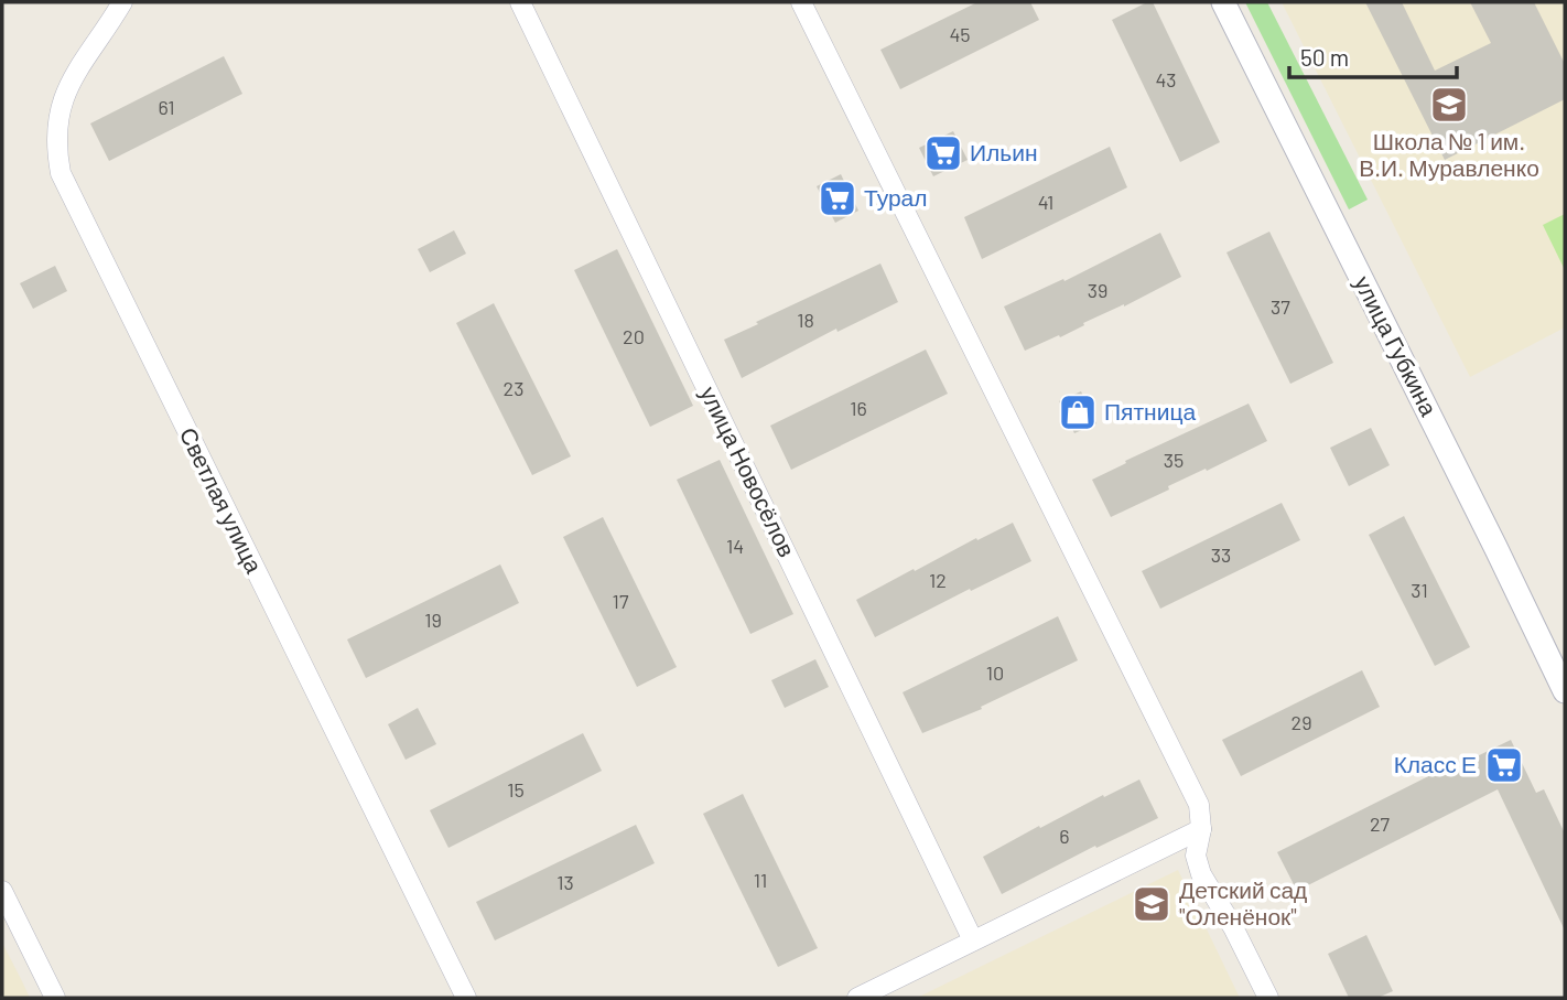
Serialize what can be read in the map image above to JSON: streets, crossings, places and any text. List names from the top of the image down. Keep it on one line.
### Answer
{"streets":{"street":["улица Губкина","улица Новосёлов","Светлая улица"]},"places":{"school or university":["Школа № 1 им. В.И. Муравленко","Детский сад \"Оленёнок\""],"supermarket":["Ильин","Турал","Класс Е"],"shop":["Пятница"]},"house_numbers":["45","43","61","41","39","37","18","20","23","16","35","14","33","12","31","17","19","10","29","15","27","6","11","13"],"scale_bar":"50 m"}
